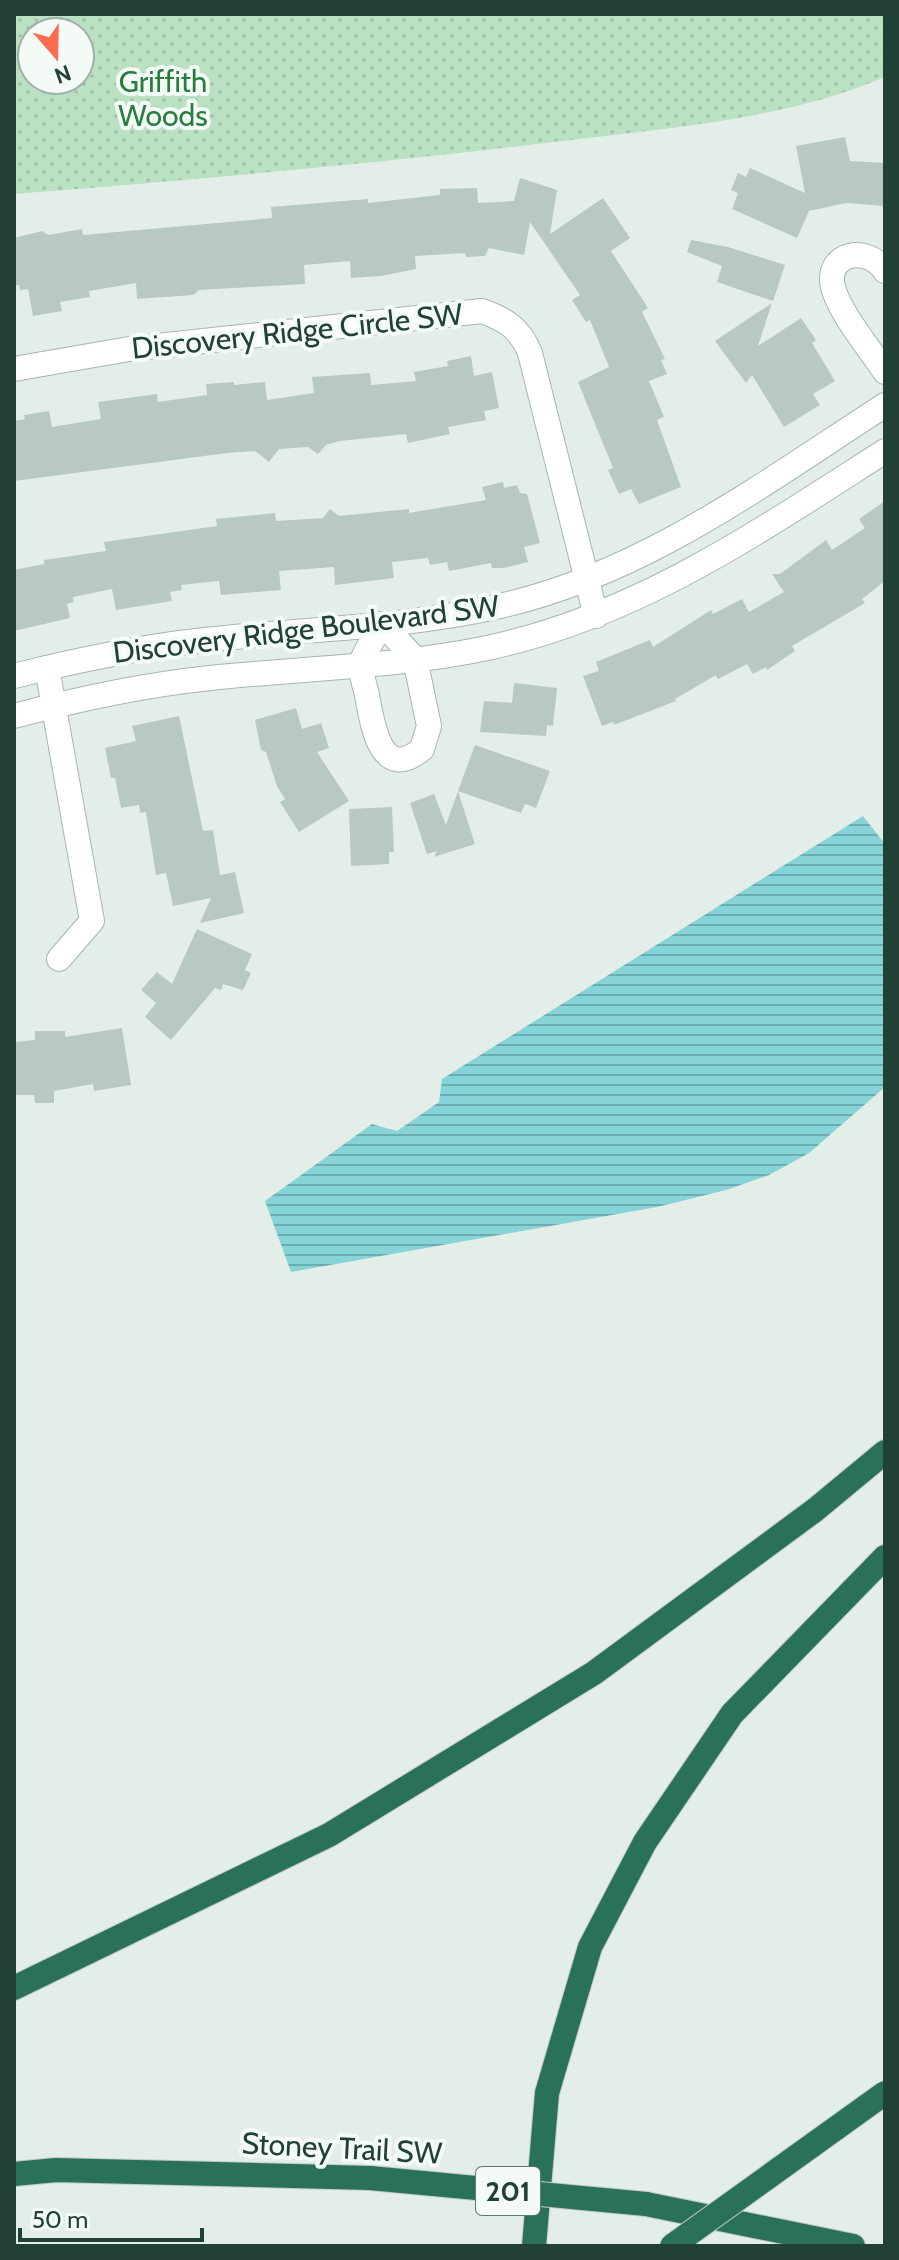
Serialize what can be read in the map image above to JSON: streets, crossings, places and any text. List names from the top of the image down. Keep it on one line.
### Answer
{"streets":{"highway":["Stoney Trail SW","201"],"street":["Discovery Ridge Circle SW","Discovery Ridge Boulevard SW"]},"crossings":[["Discovery Ridge Circle SW","Discovery Ridge Boulevard SW"]],"parks":["Griffith Woods"],"scale_bar":"50 m","north":"bottom"}
